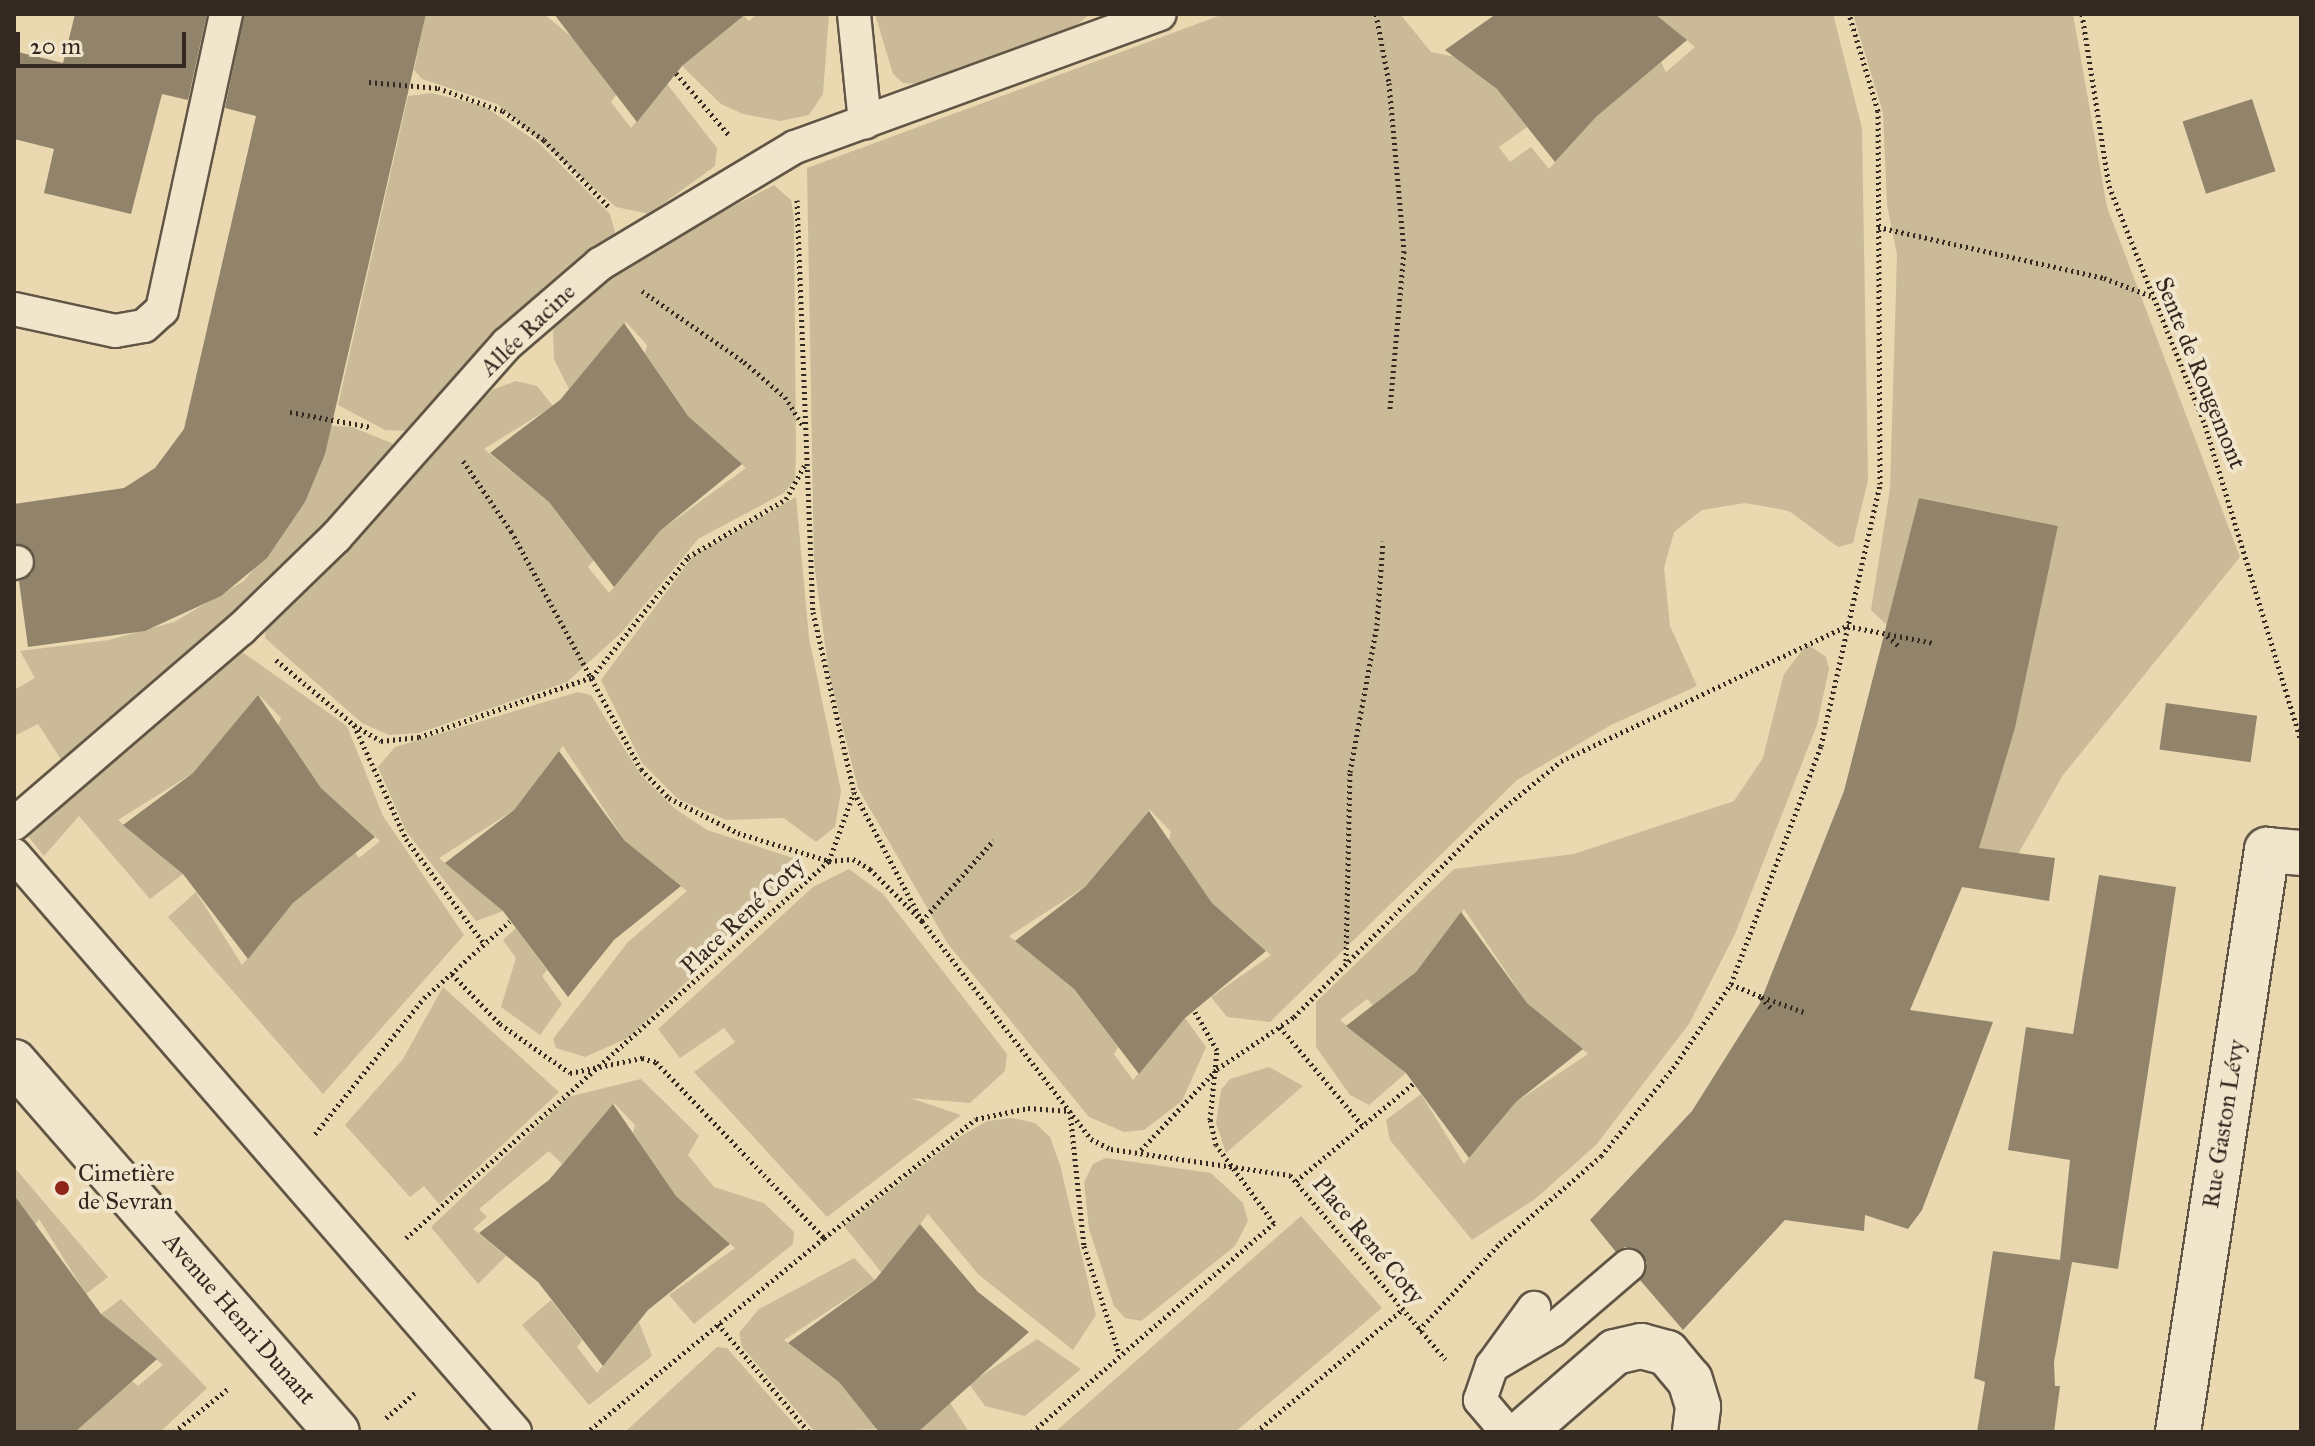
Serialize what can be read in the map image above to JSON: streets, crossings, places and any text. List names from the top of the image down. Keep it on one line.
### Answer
{"streets":{"street":["Rue Gaston Lévy","Avenue Henri Dunant"],"lane":["Allée Racine"],"path":["Sente de Rougemont","Place René Coty"]},"places":["Cimetière de Sevran"],"scale_bar":"20 m"}
